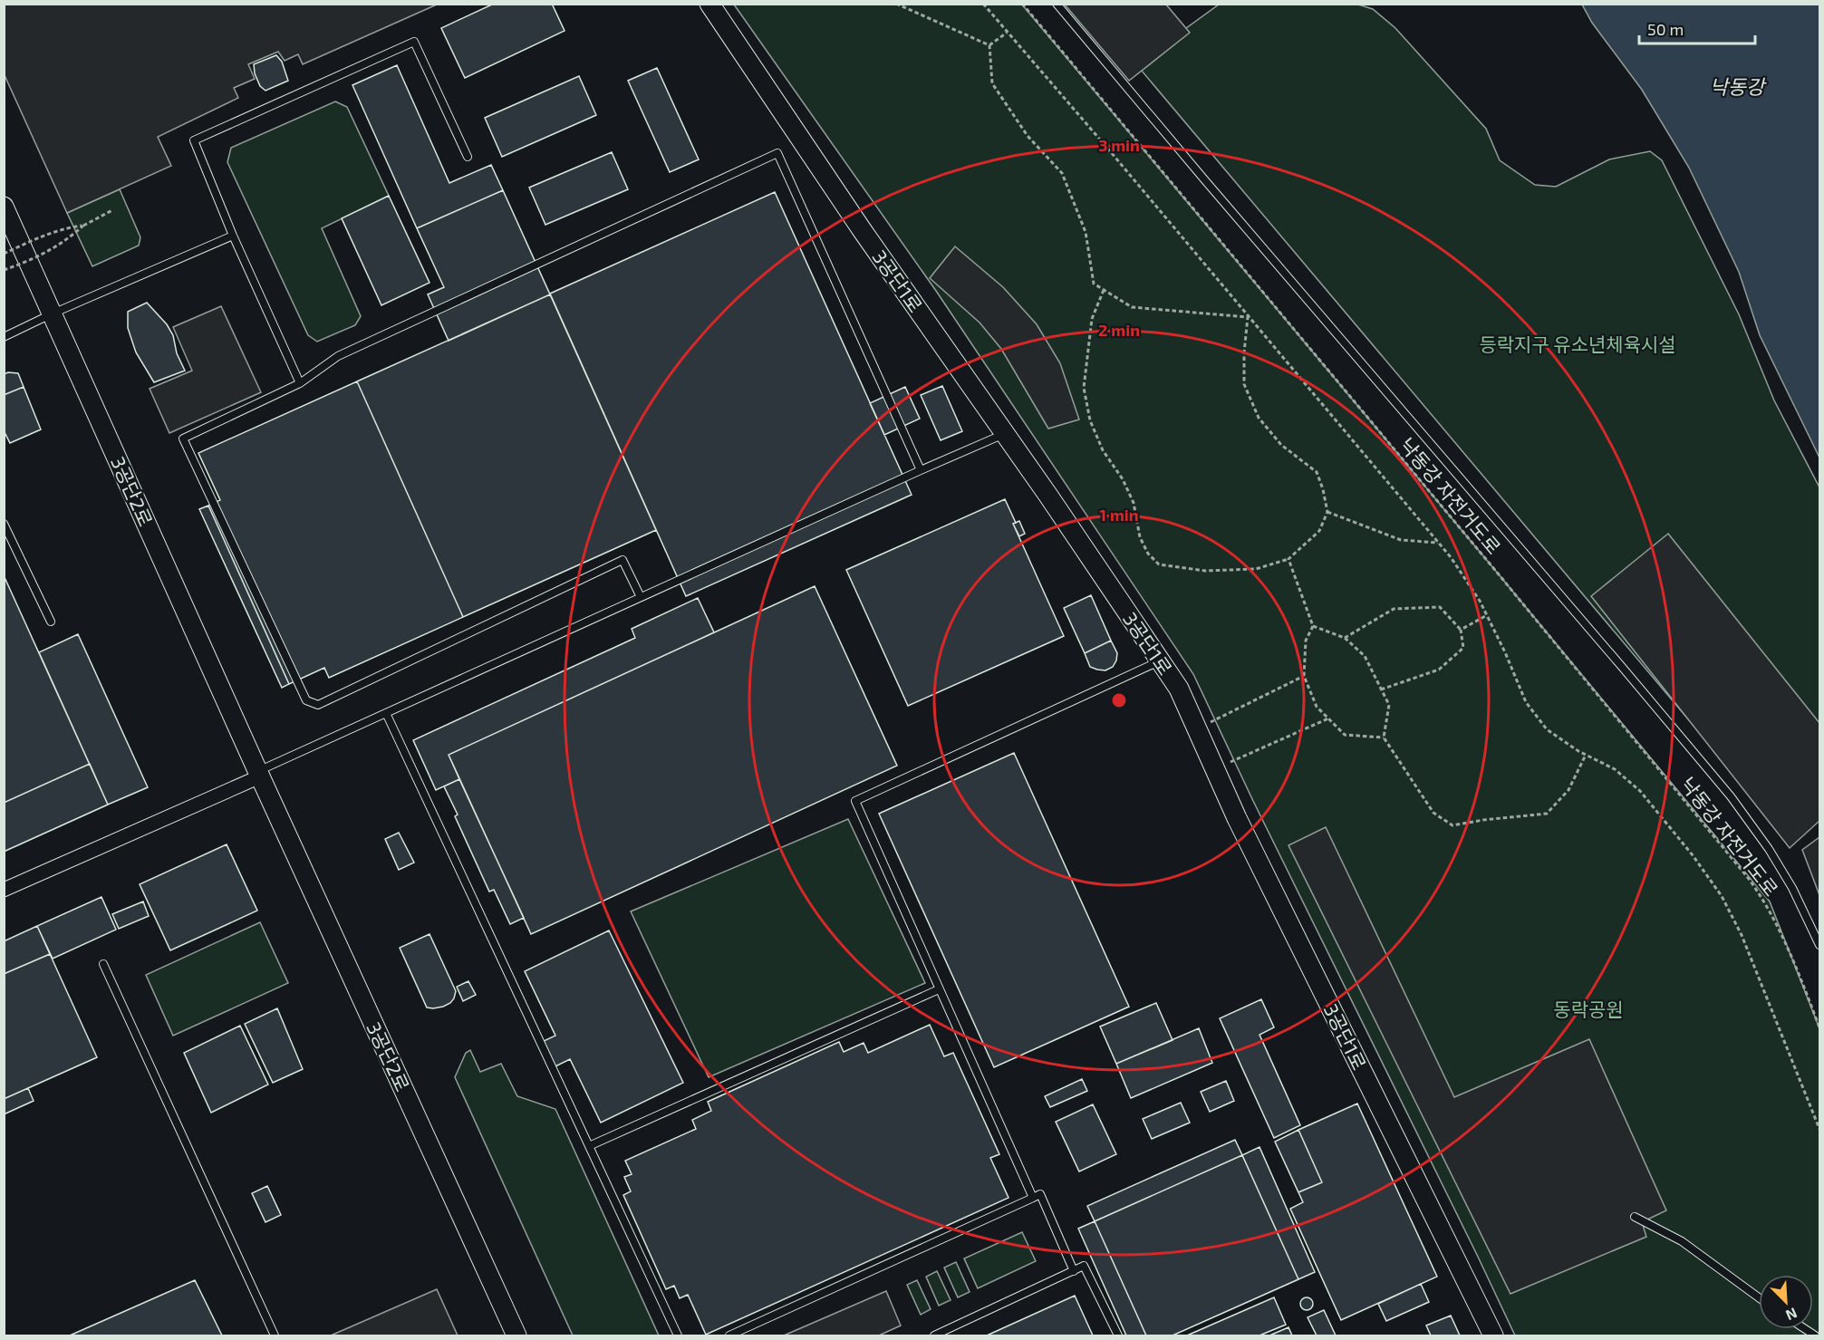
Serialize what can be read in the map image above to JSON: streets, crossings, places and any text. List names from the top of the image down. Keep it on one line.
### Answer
{"streets":{"street":["3공단1로","3공단2로"],"path":["낙동강 자전거도로"]},"water":["낙동강"],"parks":["등락지구 유소년체육시설","동락공원"],"scale_bar":"50 m","north":"bottom right","rings":["3 min","2 min","1 min"]}
